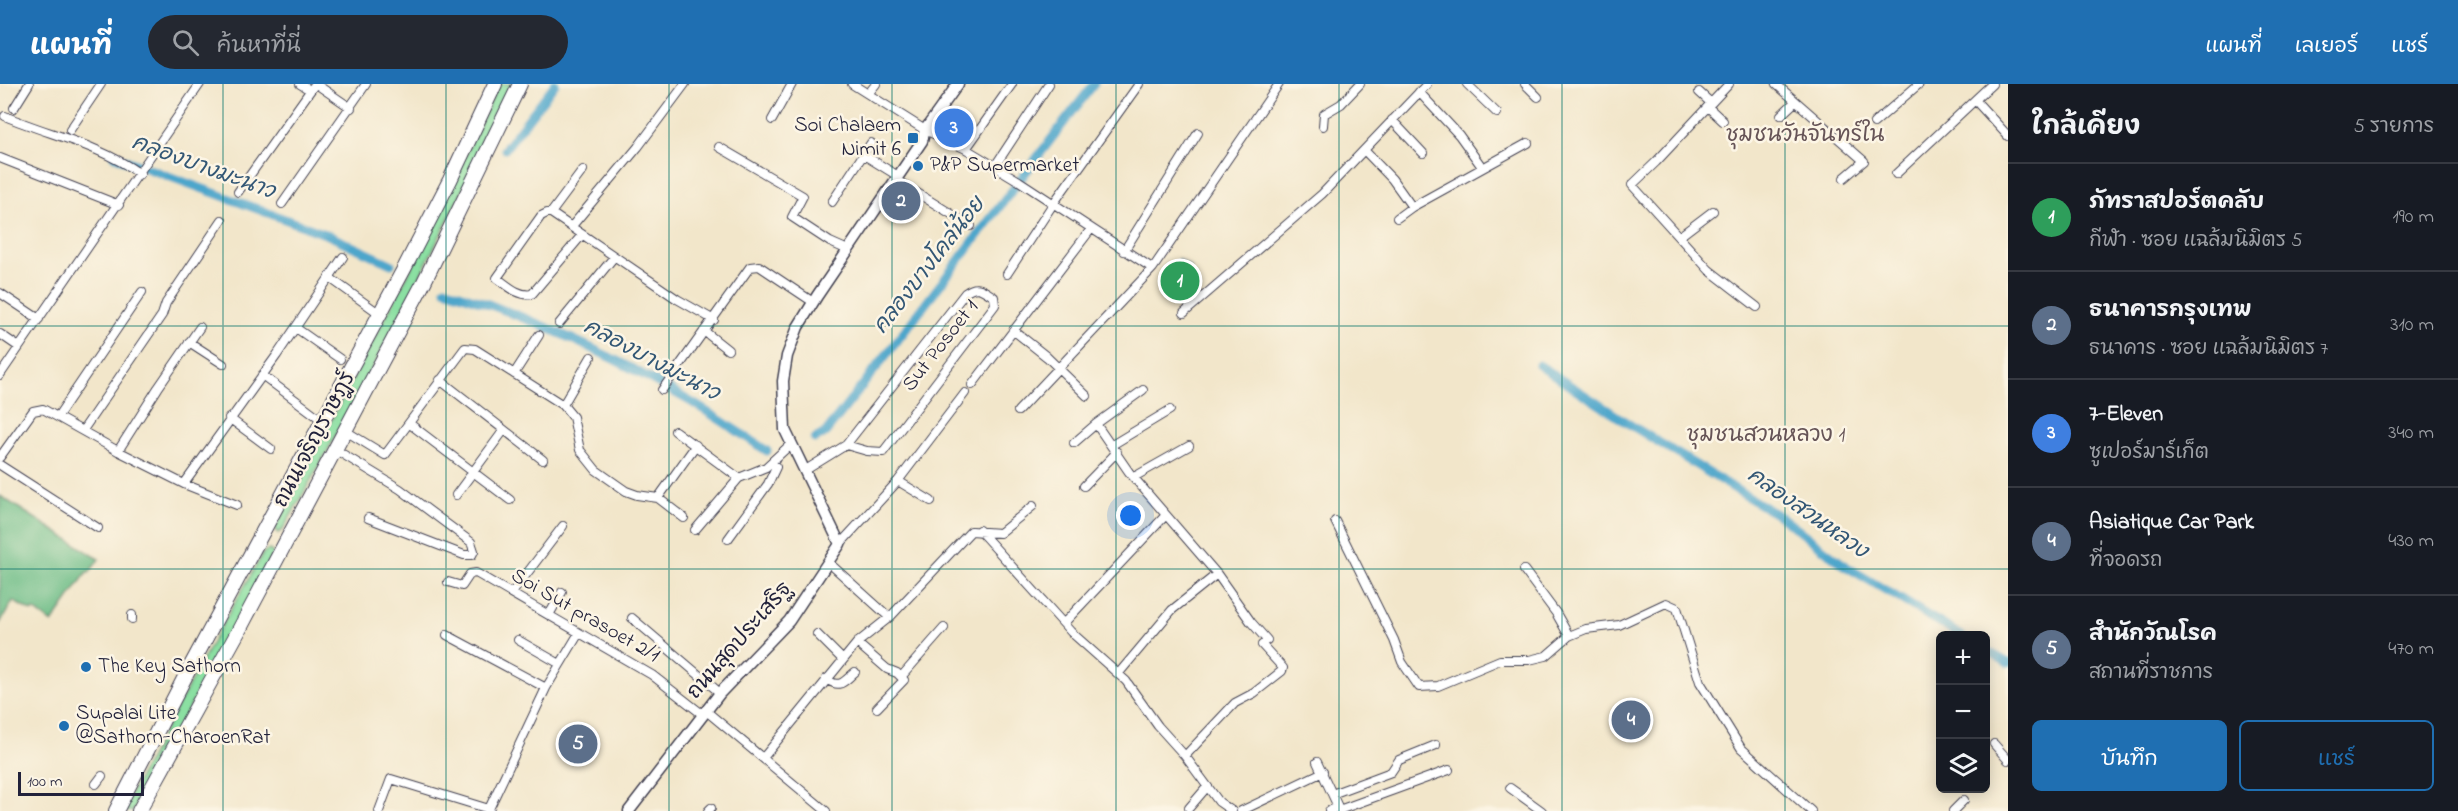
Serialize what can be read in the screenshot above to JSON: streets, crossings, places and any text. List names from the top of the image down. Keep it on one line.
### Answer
{"streets":{"main road":["ถนนเจริญราษฎร์"],"street":["Sut Posoet 1","Soi Sut prasoet 2/1","ถนนสุดประเสริฐ"]},"crossings":[["Soi Sut prasoet 2/1","ถนนสุดประเสริฐ"]],"districts":["ชุมชนวันจันทร์ใน","ชุมชนสวนหลวง 1"],"water":["คลองบางมะนาว","คลองบางโคล่น้อย","คลองสวนหลวง"],"places":{"transit":["Soi Chalaem Nimit 6"],"other":["P&P Supermarket","The Key Sathorn","Supalai Lite @Sathorn-CharoenRat"]},"scale_bar":"100 m","page":{"header":"แผนที่","search":"ค้นหาที่นี่","nav":["แผนที่","เลเยอร์","แชร์"],"heading":["ใกล้เคียง","5 รายการ"],"pins":["3","2","1","4","5"],"list":[{"mark":"1","name":"ภัทราสปอร์ตคลับ","note":"กีฬา · ซอย แฉล้มนิมิตร 5","value":"190 m"},{"mark":"2","name":"ธนาคารกรุงเทพ","note":"ธนาคาร · ซอย แฉล้มนิมิตร 7","value":"310 m"},{"mark":"3","name":"7-Eleven","note":"ซูเปอร์มาร์เก็ต","value":"340 m"},{"mark":"4","name":"Asiatique Car Park","note":"ที่จอดรถ","value":"430 m"},{"mark":"5","name":"สำนักวัณโรค","note":"สถานที่ราชการ","value":"470 m"}],"map_buttons":["+","−"],"buttons":["บันทึก","แชร์"],"scale":"100 m"}}
